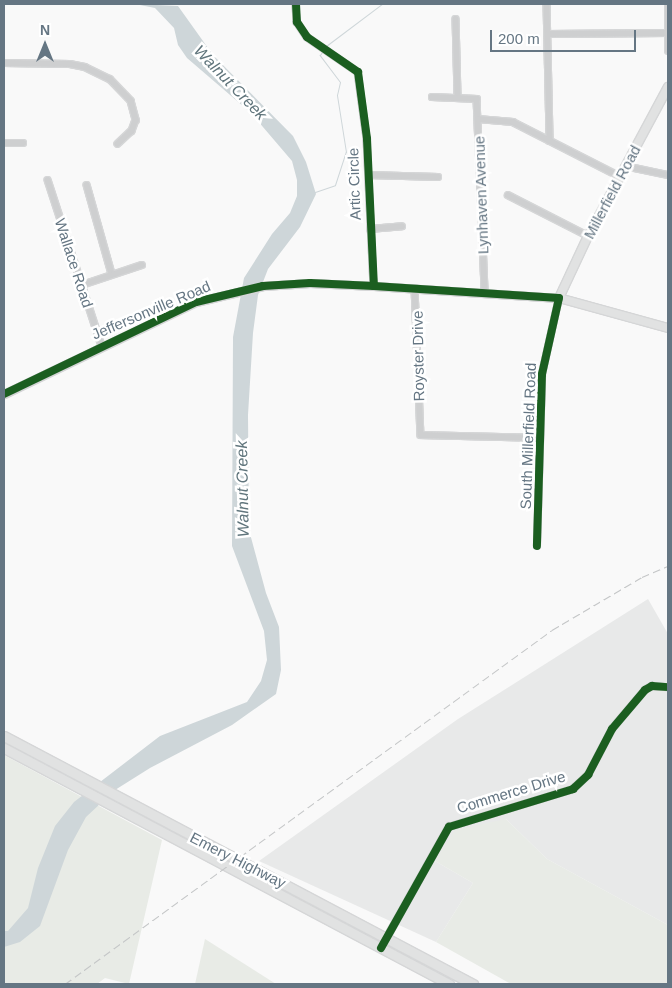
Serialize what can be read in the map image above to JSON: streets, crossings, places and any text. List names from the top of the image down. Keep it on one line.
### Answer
{"streets":{"highway":["Emery Highway"],"main road":["Millerfield Road","Jeffersonville Road"],"street":["Artic Circle","Lynhaven Avenue","Wallace Road","Royster Drive","South Millerfield Road","Commerce Drive"]},"crossings":[["Artic Circle","Jeffersonville Road"],["Millerfield Road","Jeffersonville Road"],["Millerfield Road","South Millerfield Road"],["Lynhaven Avenue","Jeffersonville Road"],["Wallace Road","Jeffersonville Road"],["Jeffersonville Road","Royster Drive"],["Jeffersonville Road","South Millerfield Road"],["Royster Drive","South Millerfield Road"],["Commerce Drive","Emery Highway"]],"water":["Walnut Creek"],"scale_bar":"200 m","north":"top"}
